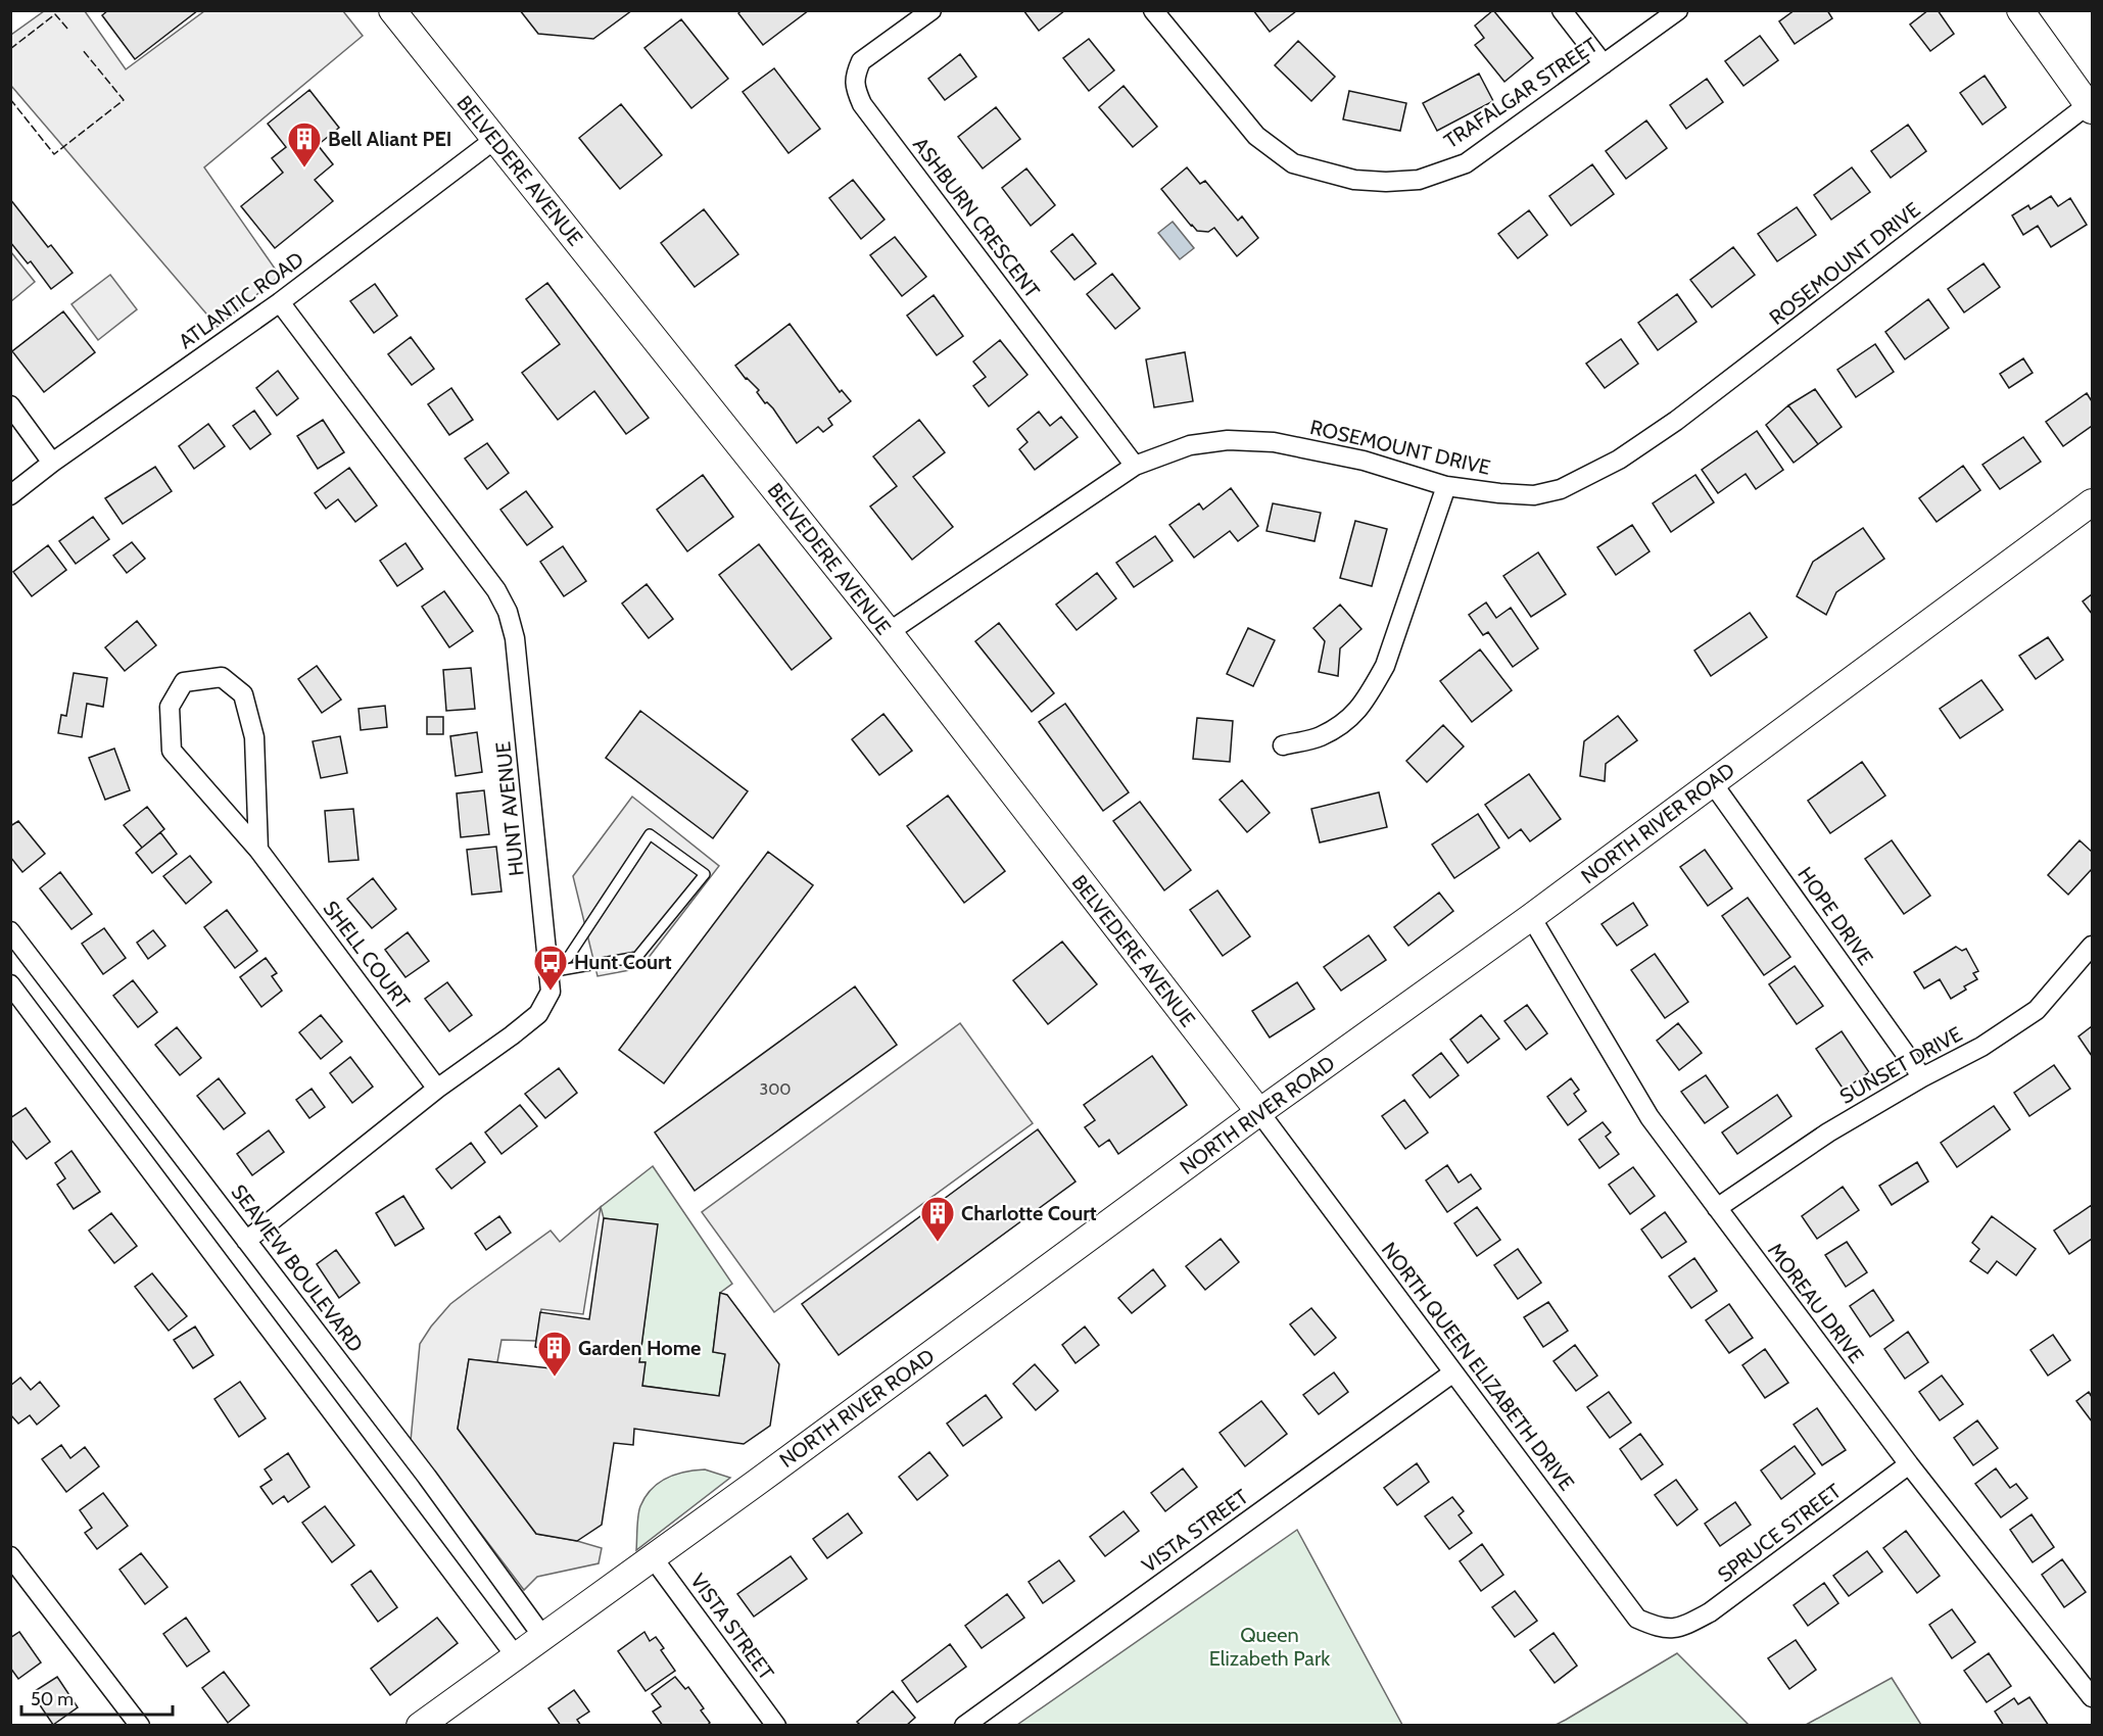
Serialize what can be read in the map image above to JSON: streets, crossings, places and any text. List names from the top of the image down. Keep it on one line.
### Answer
{"streets":{"main road":["BELVEDERE AVENUE","NORTH RIVER ROAD"],"street":["TRAFALGAR STREET","ASHBURN CRESCENT","ROSEMOUNT DRIVE","ATLANTIC ROAD","HUNT AVENUE","HOPE DRIVE","SHELL COURT","SUNSET DRIVE","SEAVIEW BOULEVARD","MOREAU DRIVE","NORTH QUEEN ELIZABETH DRIVE","VISTA STREET","SPRUCE STREET"]},"crossings":[["BELVEDERE AVENUE","ROSEMOUNT DRIVE"],["BELVEDERE AVENUE","ATLANTIC ROAD"],["BELVEDERE AVENUE","NORTH RIVER ROAD"],["BELVEDERE AVENUE","NORTH QUEEN ELIZABETH DRIVE"],["ASHBURN CRESCENT","ROSEMOUNT DRIVE"],["ATLANTIC ROAD","HUNT AVENUE"],["HUNT AVENUE","SHELL COURT"],["HUNT AVENUE","SEAVIEW BOULEVARD"],["NORTH RIVER ROAD","HOPE DRIVE"],["NORTH RIVER ROAD","SEAVIEW BOULEVARD"],["NORTH RIVER ROAD","MOREAU DRIVE"],["NORTH RIVER ROAD","NORTH QUEEN ELIZABETH DRIVE"],["NORTH RIVER ROAD","VISTA STREET"],["HOPE DRIVE","SUNSET DRIVE"],["SUNSET DRIVE","MOREAU DRIVE"],["MOREAU DRIVE","SPRUCE STREET"],["NORTH QUEEN ELIZABETH DRIVE","VISTA STREET"],["NORTH QUEEN ELIZABETH DRIVE","SPRUCE STREET"]],"parks":["Queen Elizabeth Park"],"places":{"building":["Bell Aliant PEI","Charlotte Court","Garden Home"],"bus stop":["Hunt Court"]},"house_numbers":["300"],"scale_bar":"50 m"}
